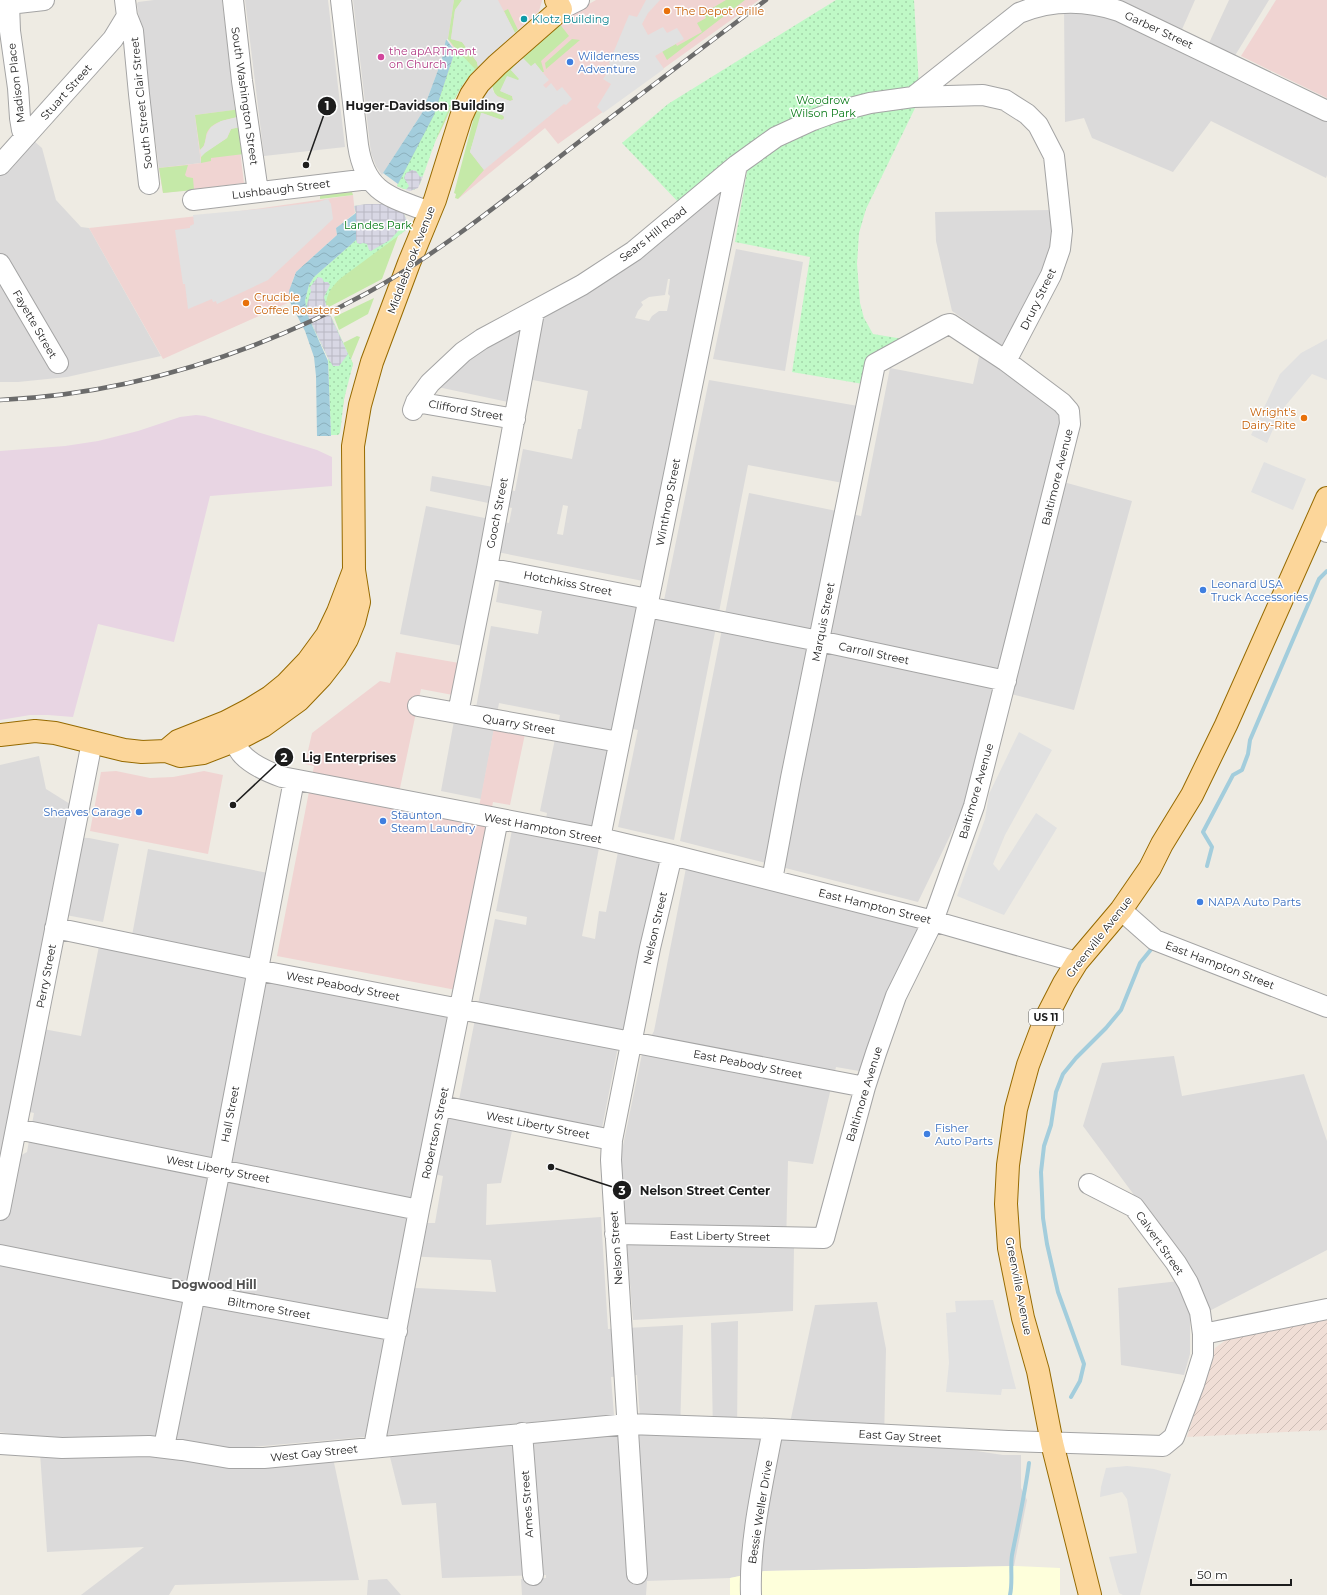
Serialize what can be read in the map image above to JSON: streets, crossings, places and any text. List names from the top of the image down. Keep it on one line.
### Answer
{"streets":{"main road":["Middlebrook Avenue","Greenville Avenue","US 11"],"street":["Garber Street","Madison Place","Stuart Street","South Washington Street","South Street Clair Street","Lushbaugh Street","Sears Hill Road","Drury Street","Fayette Street","Clifford Street","Baltimore Avenue","Winthrop Street","Gooch Street","Hotchkiss Street","Marquis Street","Carroll Street","Quarry Street","West Hampton Street","East Hampton Street","Nelson Street","Perry Street","West Peabody Street","East Peabody Street","Hall Street","West Liberty Street","Robertson Street","East Liberty Street","Calvert Street","Biltmore Street","East Gay Street","West Gay Street","Ames Street","Bessie Weller Drive"]},"crossings":[["Garber Street","Sears Hill Road"],["Garber Street","Drury Street"],["Madison Place","Stuart Street"],["Stuart Street","South Street Clair Street"],["South Washington Street","Lushbaugh Street"],["Sears Hill Road","Drury Street"],["Sears Hill Road","Clifford Street"],["Sears Hill Road","Winthrop Street"],["Sears Hill Road","Gooch Street"],["Middlebrook Avenue","West Hampton Street"],["Middlebrook Avenue","Perry Street"],["Drury Street","Baltimore Avenue"],["Drury Street","Marquis Street"],["Clifford Street","Gooch Street"],["Baltimore Avenue","Marquis Street"],["Baltimore Avenue","Carroll Street"],["Baltimore Avenue","East Hampton Street"],["Baltimore Avenue","East Peabody Street"],["Baltimore Avenue","East Liberty Street"],["Winthrop Street","Hotchkiss Street"],["Winthrop Street","Carroll Street"],["Winthrop Street","Quarry Street"],["Winthrop Street","West Hampton Street"],["Gooch Street","Hotchkiss Street"],["Gooch Street","Quarry Street"],["Hotchkiss Street","Carroll Street"],["Marquis Street","Carroll Street"],["Marquis Street","East Hampton Street"],["West Hampton Street","East Hampton Street"],["West Hampton Street","Nelson Street"],["West Hampton Street","Hall Street"],["West Hampton Street","Robertson Street"],["East Hampton Street","Nelson Street"],["East Hampton Street","Greenville Avenue"],["Nelson Street","West Peabody Street"],["Nelson Street","East Peabody Street"],["Nelson Street","West Liberty Street"],["Nelson Street","East Liberty Street"],["Nelson Street","East Gay Street"],["Nelson Street","West Gay Street"],["Greenville Avenue","East Gay Street"],["Perry Street","West Peabody Street"],["Perry Street","West Liberty Street"],["West Peabody Street","East Peabody Street"],["West Peabody Street","Hall Street"],["West Peabody Street","Robertson Street"],["Hall Street","West Liberty Street"],["Hall Street","Biltmore Street"],["Hall Street","West Gay Street"],["West Liberty Street","Robertson Street"],["Robertson Street","Biltmore Street"],["Robertson Street","West Gay Street"],["Calvert Street","East Gay Street"],["East Gay Street","West Gay Street"],["East Gay Street","Bessie Weller Drive"],["West Gay Street","Ames Street"]],"districts":["Dogwood Hill"],"parks":["Woodrow Wilson Park","Landes Park"],"places":["The Depot Grille","Klotz Building","the apARTment on Church","Wilderness Adventure","Huger-Davidson Building","Crucible Coffee Roasters","Wright's Dairy-Rite","Leonard USA Truck Accessories","Lig Enterprises","Sheaves Garage","Staunton Steam Laundry","NAPA Auto Parts","Fisher Auto Parts","Nelson Street Center"],"scale_bar":"50 m"}
